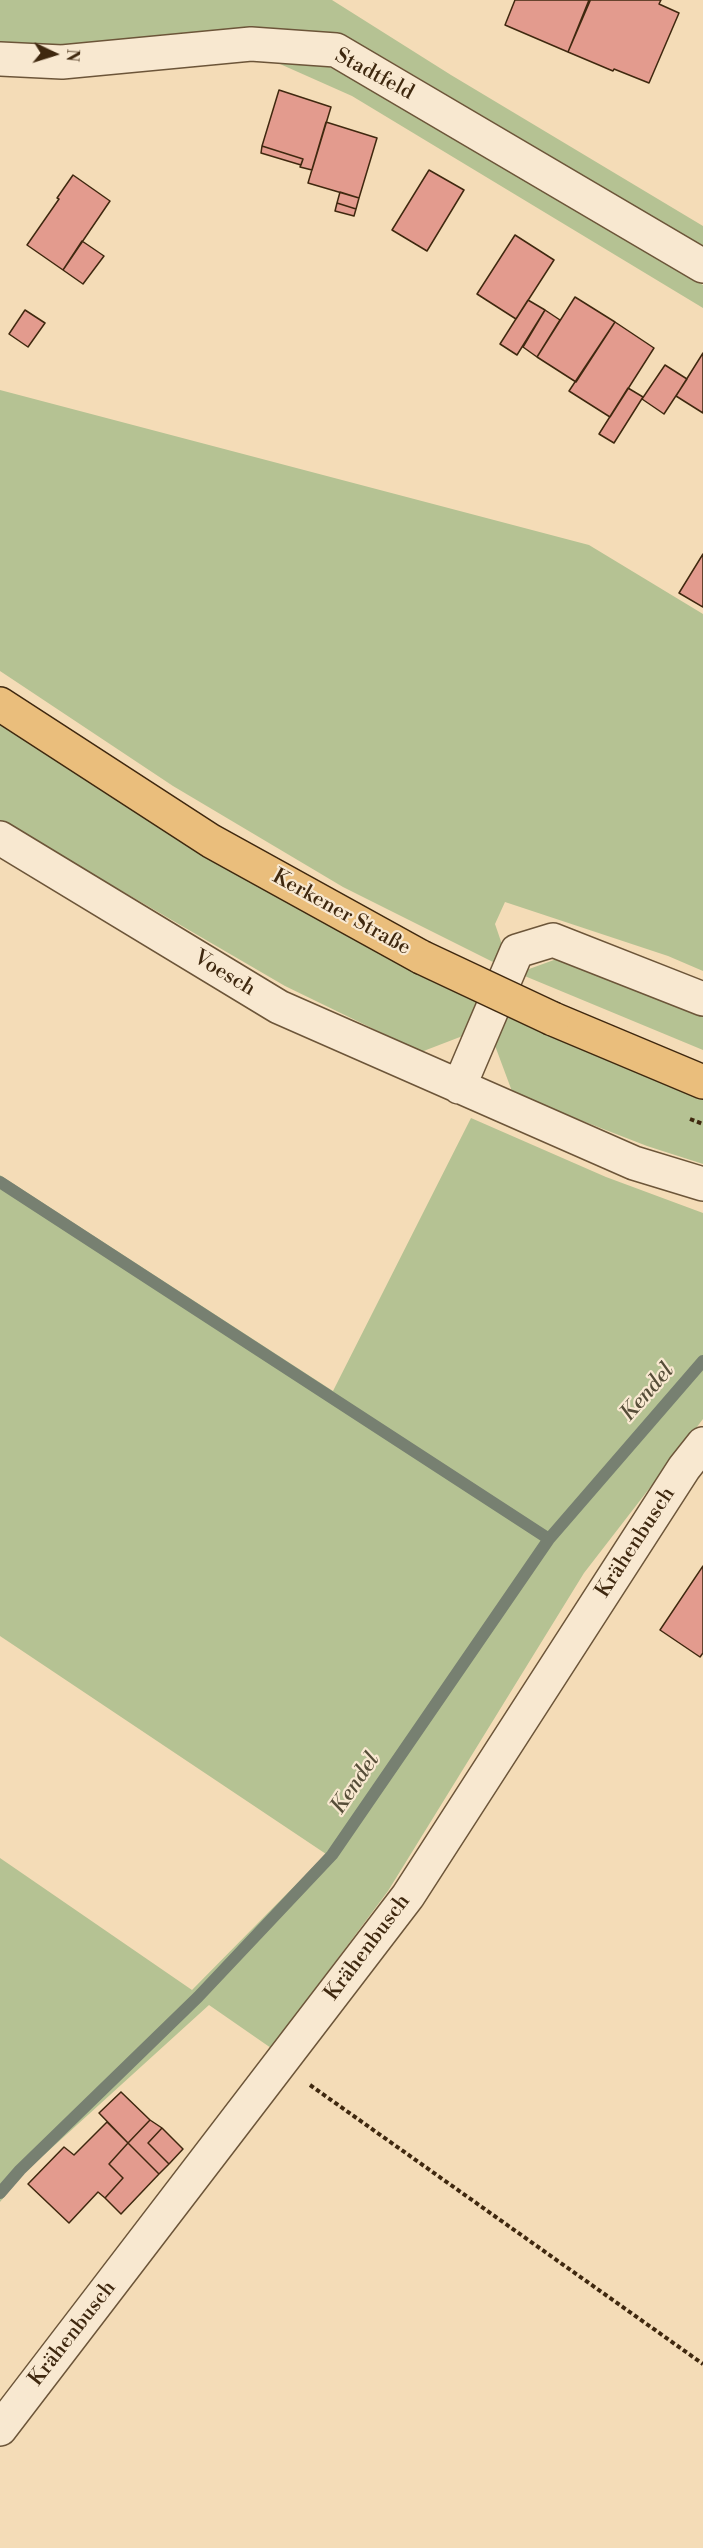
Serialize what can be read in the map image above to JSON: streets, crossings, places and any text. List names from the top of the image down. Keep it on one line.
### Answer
{"streets":{"main road":["Kerkener Straße"],"street":["Stadtfeld","Voesch","Krähenbusch"]},"water":["Kendel"],"north":"right"}
